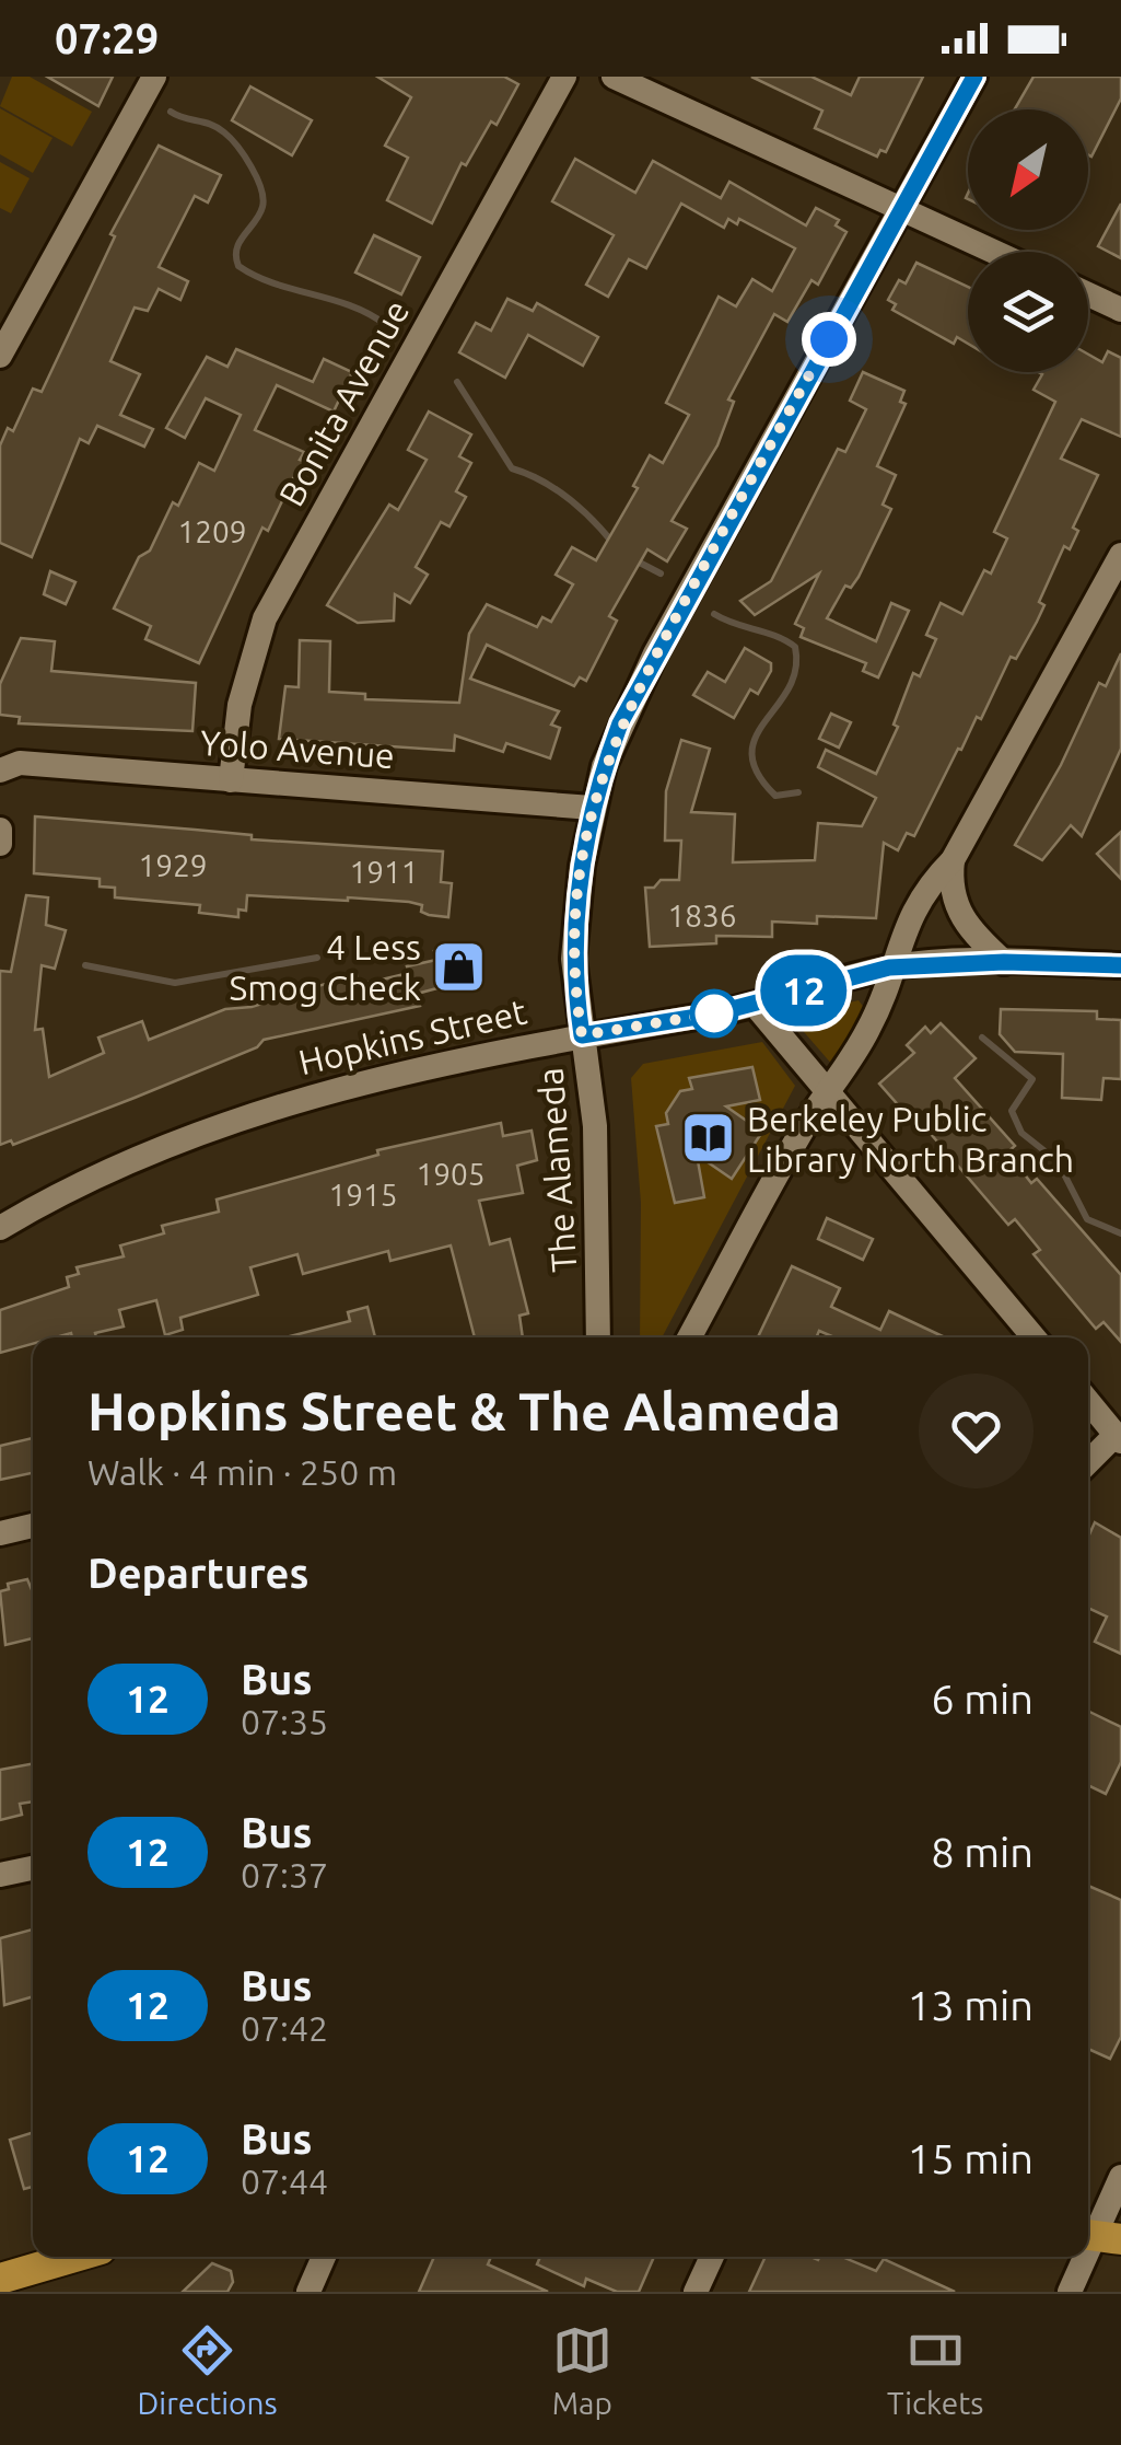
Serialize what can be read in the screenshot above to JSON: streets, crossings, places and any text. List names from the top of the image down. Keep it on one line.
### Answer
{"streets":{"street":["Bonita Avenue","Yolo Avenue","Hopkins Street","The Alameda"]},"crossings":[["Bonita Avenue","Yolo Avenue"],["Yolo Avenue","The Alameda"],["Hopkins Street","The Alameda"]],"places":{"shop":["4 Less Smog Check"],"library":["Berkeley Public Library North Branch"]},"lines":["bus line 12"],"house_numbers":["1209","1929","1911","1836","1905","1915"],"north":"bottom left","page":{"status":"07:29","on_map":"12","heading":[["Hopkins Street & The Alameda","Walk · 4 min · 250 m"],"Departures"],"list":[{"mark":"12","name":"Bus","note":"07:35","value":"6 min"},{"mark":"12","name":"Bus","note":"07:37","value":"8 min"},{"mark":"12","name":"Bus","note":"07:42","value":"13 min"},{"mark":"12","name":"Bus","note":"07:44","value":"15 min"}],"tabs":["Directions","Map","Tickets"]}}
